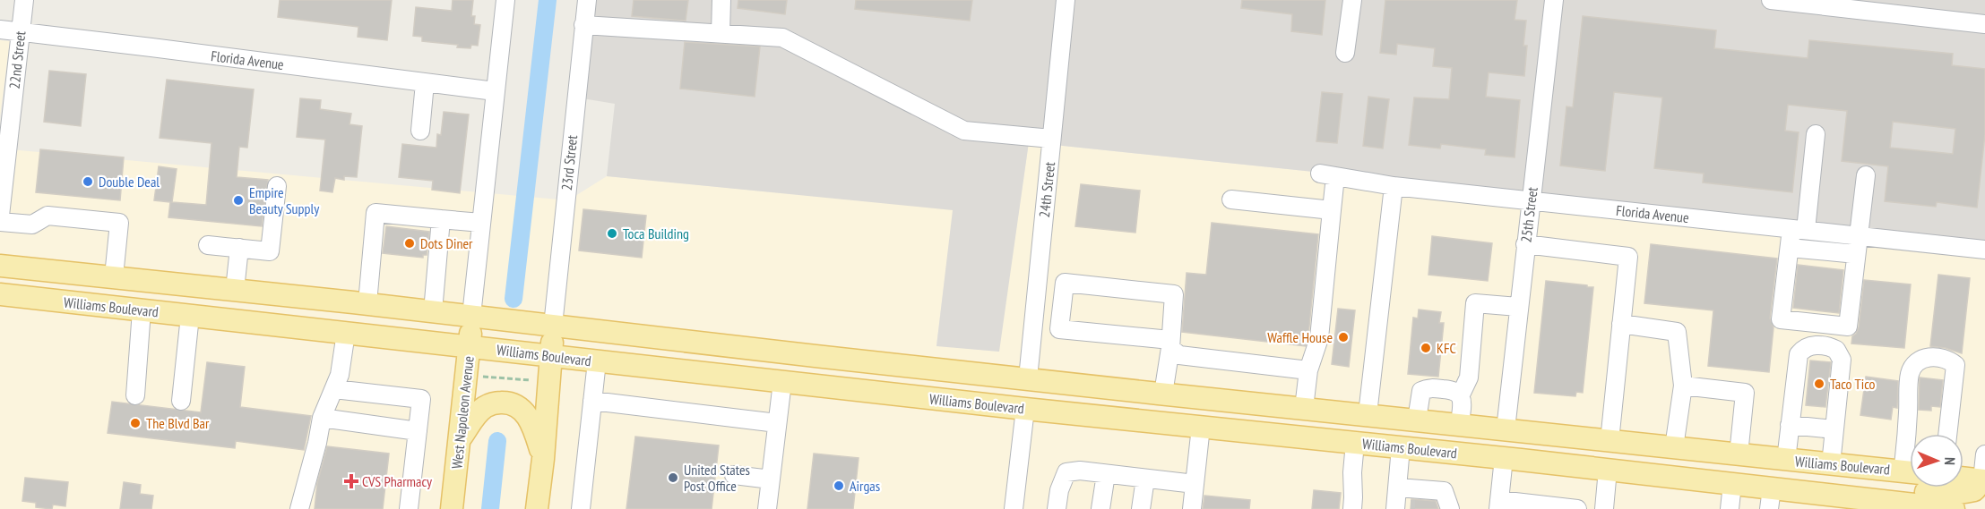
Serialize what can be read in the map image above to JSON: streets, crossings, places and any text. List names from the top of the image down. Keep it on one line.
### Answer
{"streets":{"main road":["Williams Boulevard","West Napoleon Avenue"],"street":["22nd Street","Florida Avenue","23rd Street","24th Street","25th Street"]},"crossings":[["22nd Street","Florida Avenue"],["Florida Avenue","25th Street"],["23rd Street","Williams Boulevard"],["24th Street","Williams Boulevard"],["25th Street","Williams Boulevard"],["Williams Boulevard","West Napoleon Avenue"]],"places":{"other":["Double Deal","Empire Beauty Supply","Toca Building","Dots Diner","Waffle House","KFC","Taco Tico","The Blvd Bar","United States Post Office","Airgas"],"health":["CVS Pharmacy"]},"north":"right"}
